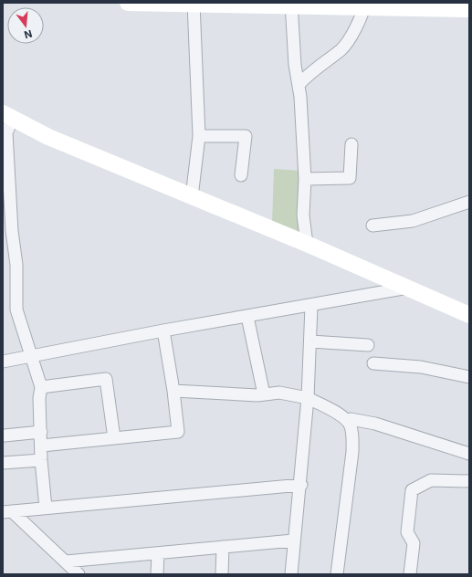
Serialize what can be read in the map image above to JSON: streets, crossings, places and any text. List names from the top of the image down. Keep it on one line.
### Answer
{"north":"bottom"}
